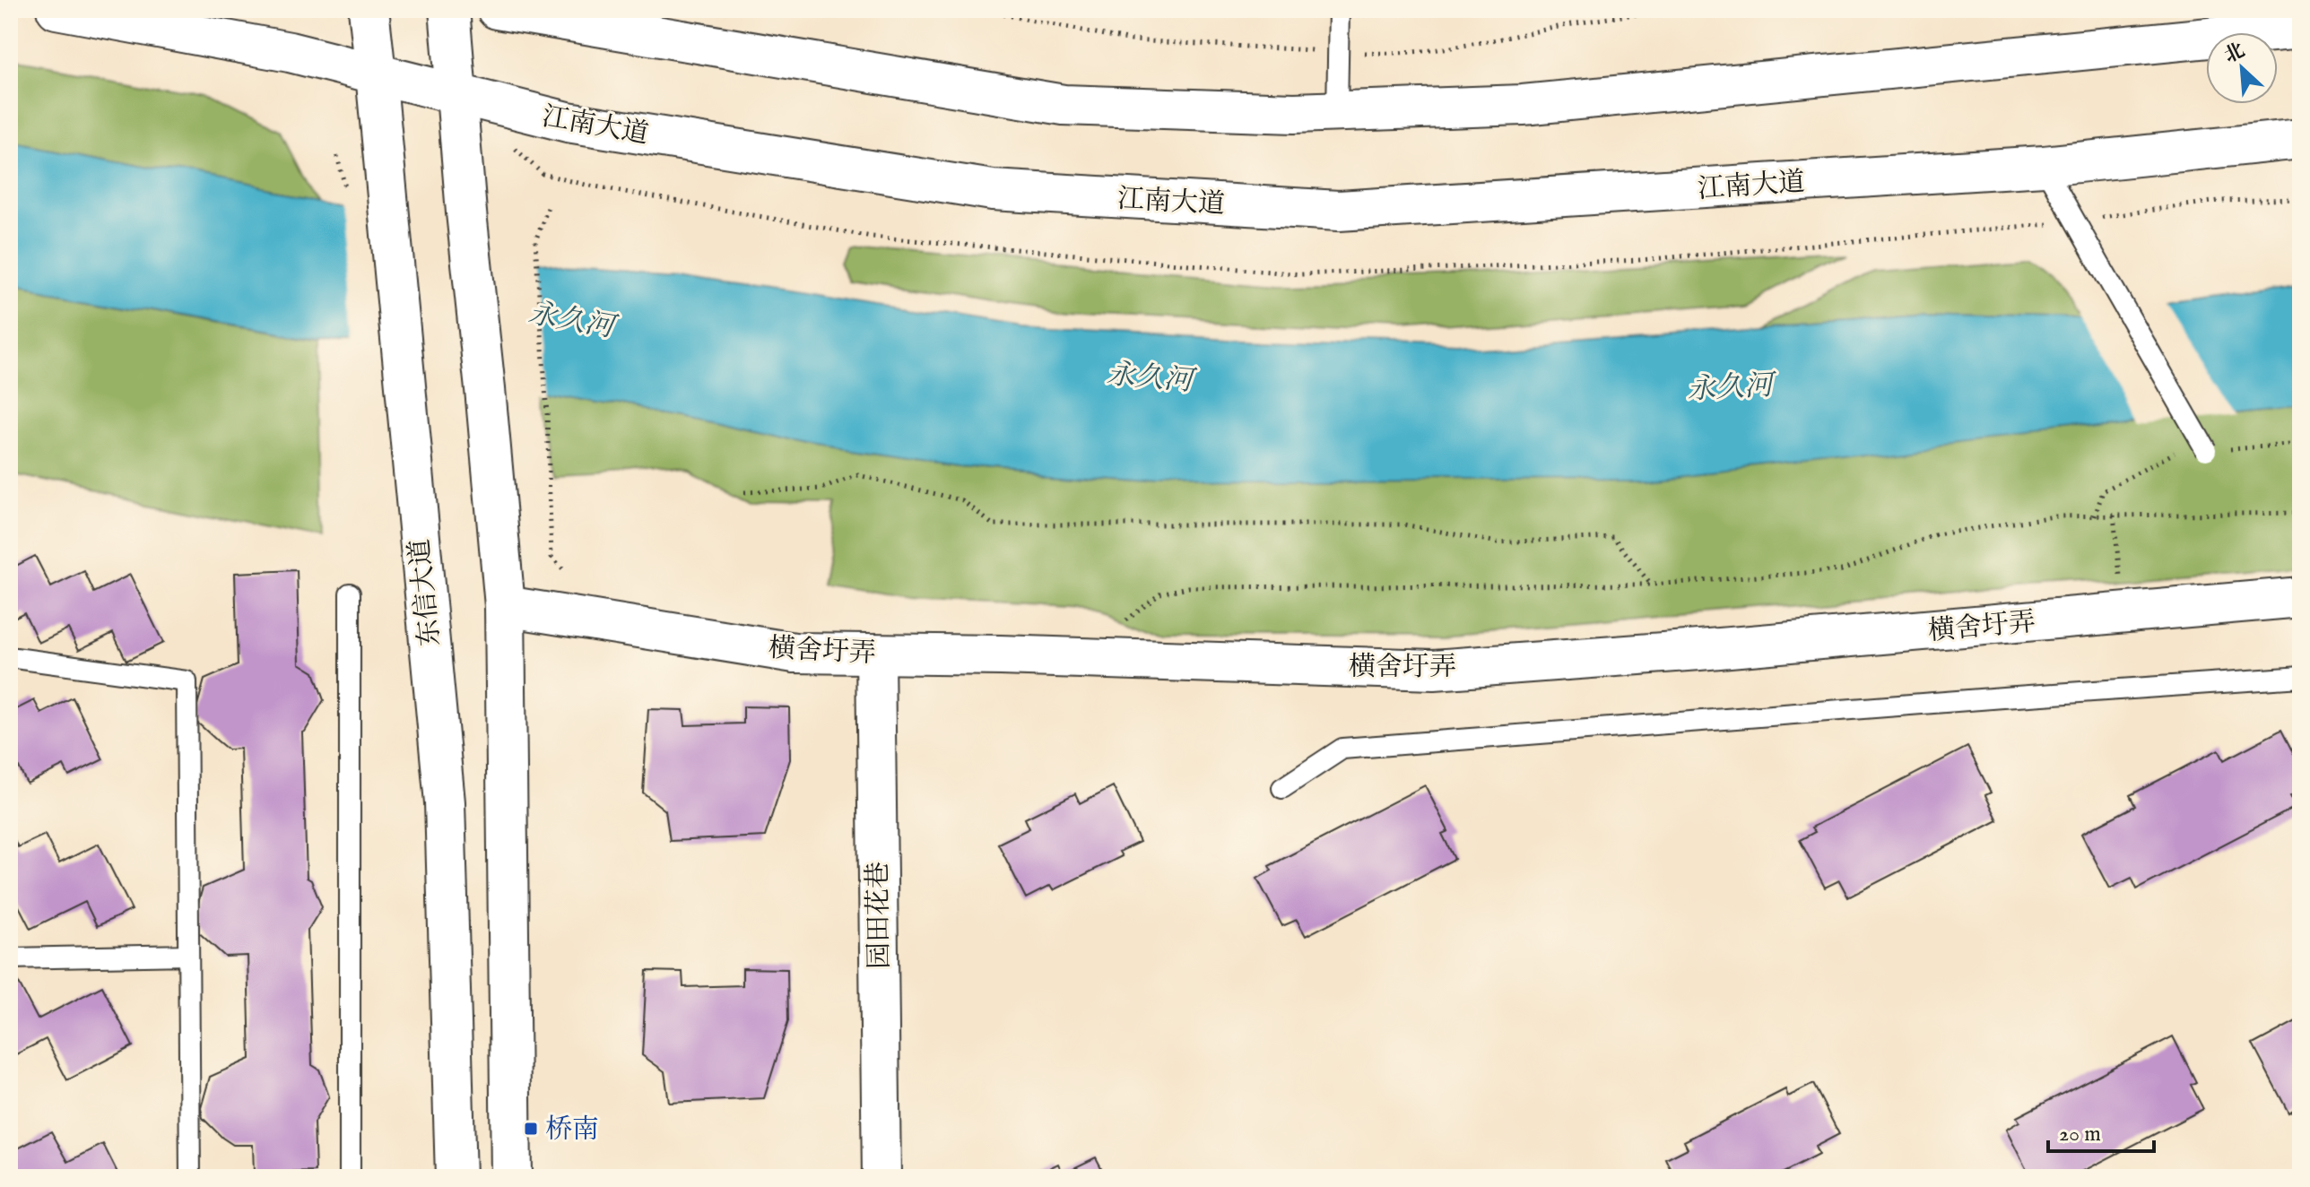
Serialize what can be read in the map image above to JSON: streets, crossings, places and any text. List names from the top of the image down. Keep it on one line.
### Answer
{"streets":{"main road":["江南大道","东信大道","横舍圩弄"],"street":["园田花巷"]},"crossings":[["江南大道","东信大道"],["横舍圩弄","园田花巷"]],"water":["永久河"],"places":{"transit":["桥南"]},"scale_bar":"20 m","north":"top left"}
